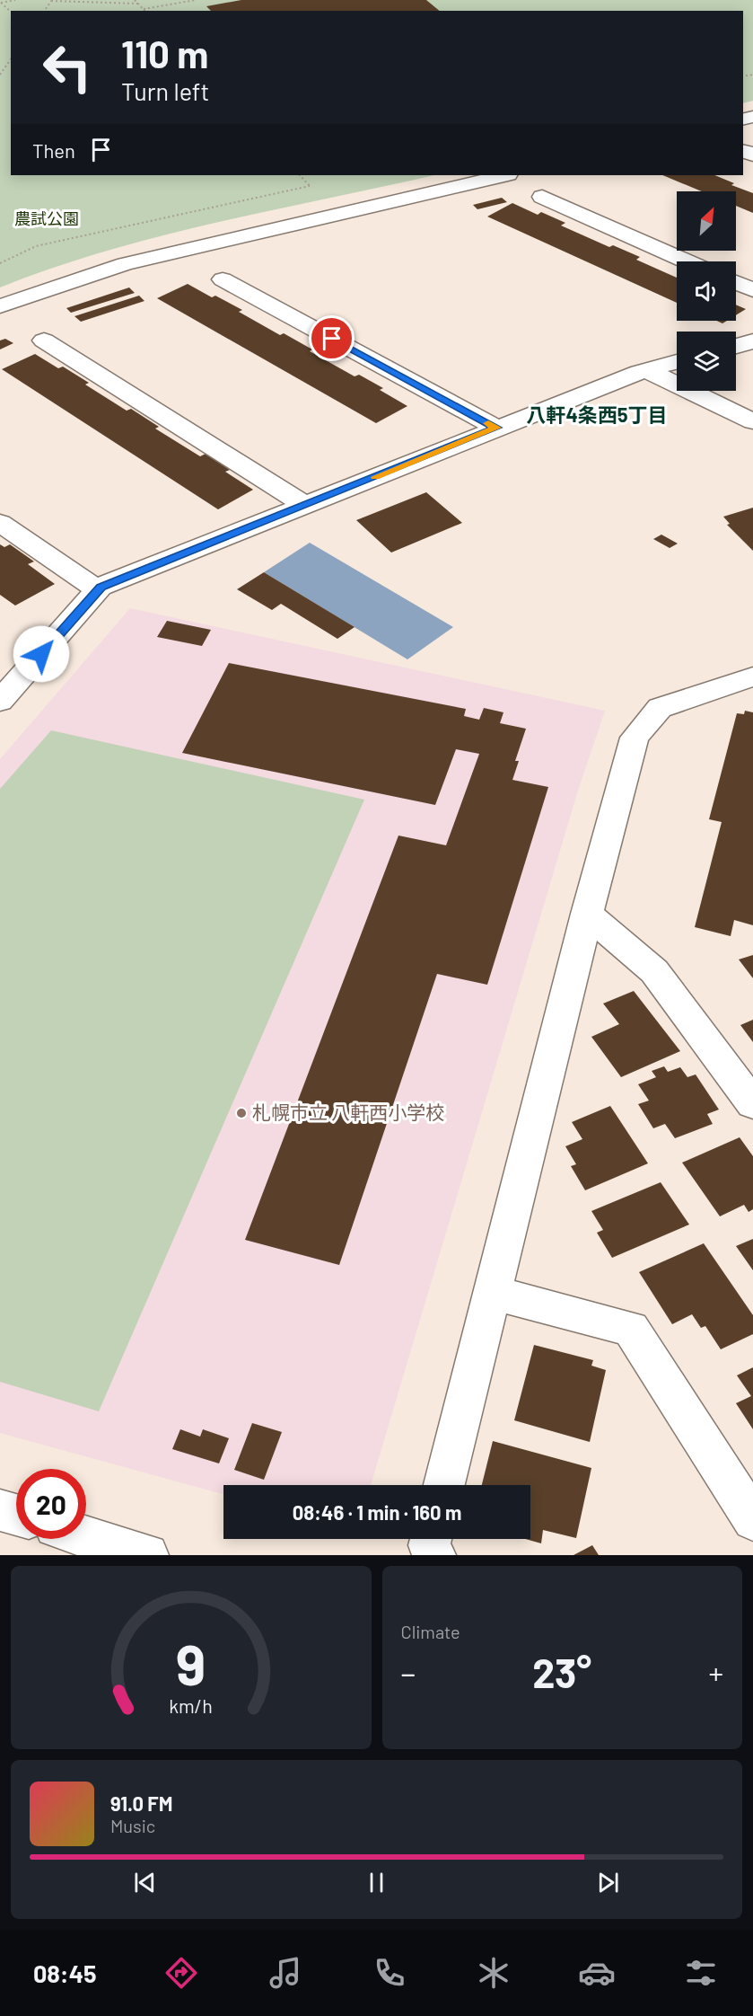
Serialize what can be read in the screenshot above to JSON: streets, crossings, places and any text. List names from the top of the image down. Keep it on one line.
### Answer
{"districts":["八軒4条西5丁目"],"parks":["農試公園"],"places":["札幌市立 八軒西小学校"],"north":"top right","page":{"turn":["110 m","Turn left"],"then":"Then","limit":"20","trip":"08:46 · 1 min · 160 m","tile":"Climate","heat":["−","23°","+"],"song":["91.0 FM","Music"],"tabs":"08:45","gauge":["9","km/h"]}}
